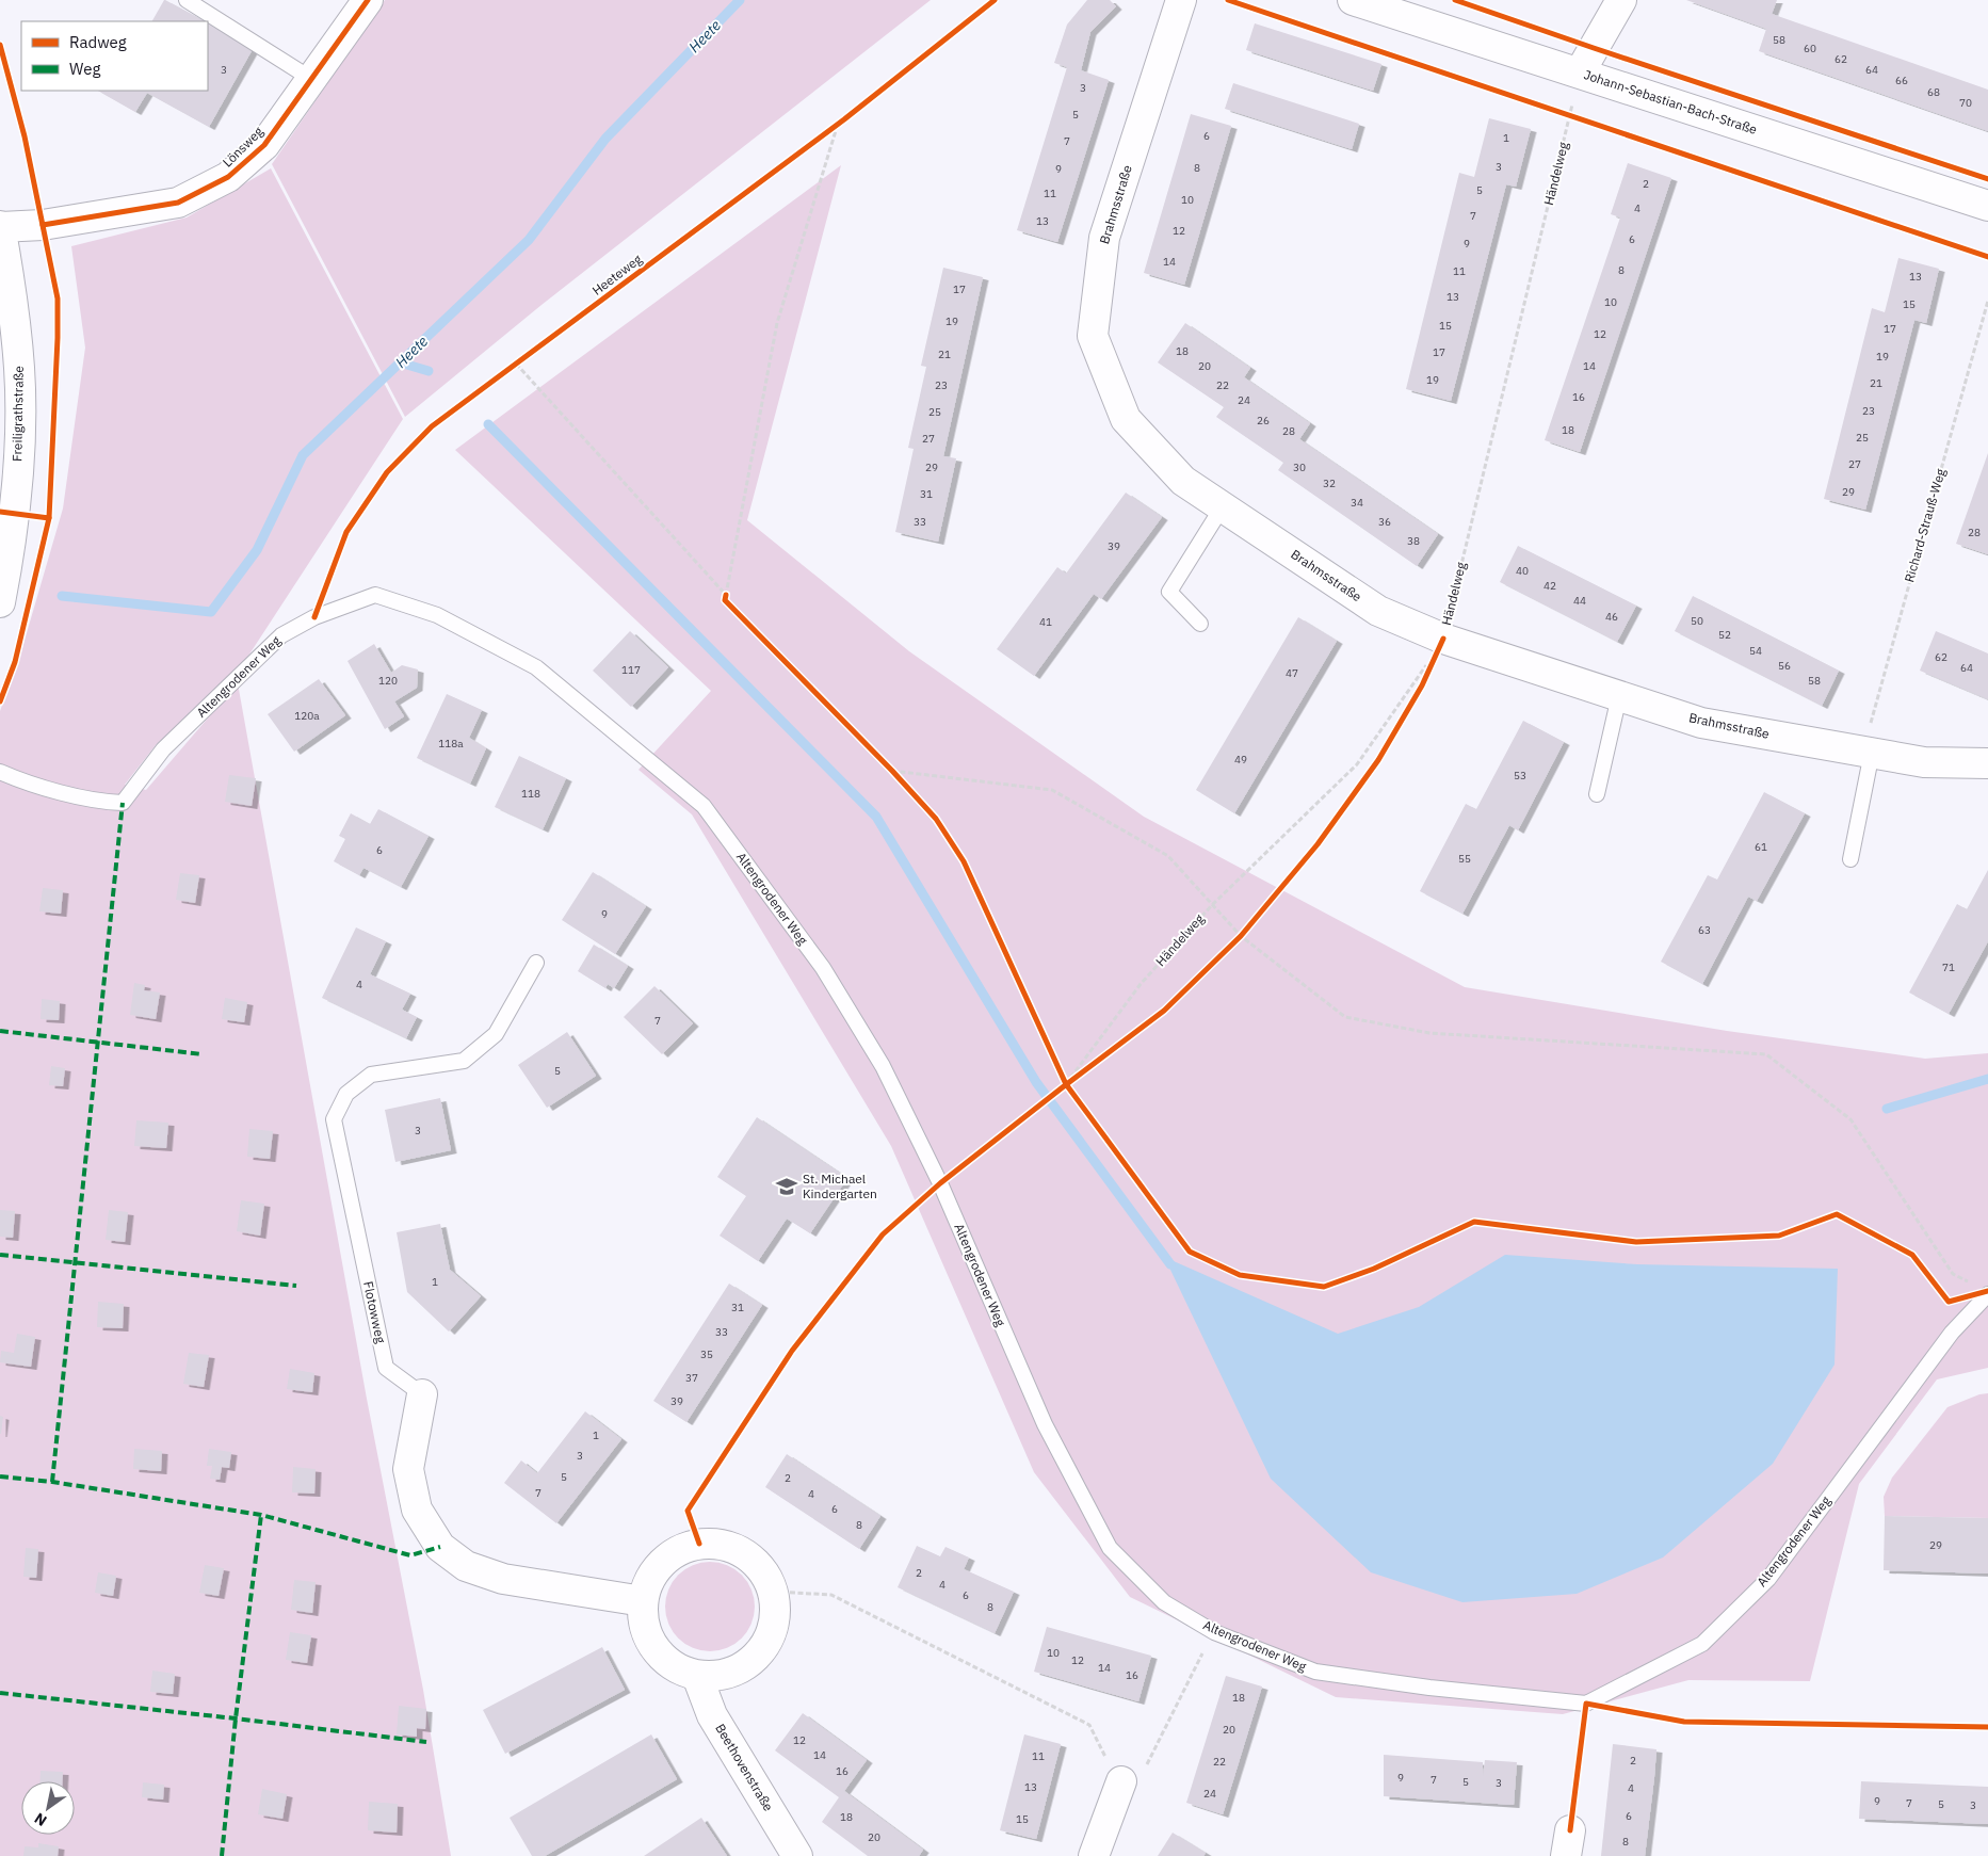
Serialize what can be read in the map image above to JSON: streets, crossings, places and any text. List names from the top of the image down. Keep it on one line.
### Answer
{"streets":{"street":["Johann-Sebastian-Bach-Straße","Lönsweg","Brahmsstraße","Freiligrathstraße","Flotowweg","Beethovenstraße"],"lane":["Altengrodener Weg"],"path":["Händelweg","Richard-Strauß-Weg"],"cycle path":["Heeteweg"]},"crossings":[["Johann-Sebastian-Bach-Straße","Händelweg"],["Lönsweg","Freiligrathstraße"],["Händelweg","Brahmsstraße"],["Brahmsstraße","Richard-Strauß-Weg"],["Flotowweg","Beethovenstraße"]],"water":["Heete"],"places":{"school or university":["St. Michael Kindergarten"]},"house_numbers":["58","60","62","3","64","66","3","68","70","5","6","1","7","3","8","9","2","5","11","10","4","7","13","12","6","9","14","8","11","13","17","13","10","15","19","15","17","12","18","17","21","19","20","14","19","21","23","22","16","24","23","25","26","18","28","25","27","27","29","30","32","29","31","34","33","36","28","38","39","40","42","44","46","50","41","52","54","62","56","64","117","47","120","58","120a","118a","49","53","118","61","6","55","9","63","71","4","7","5","3","1","31","33","35","37","39","1","3","5","2","7","4","6","8","29","2","4","6","8","10","12","14","16","18","20","12","14","11","2","22","16","9","7","5","3","13","4","24","9","7","5","3","6","18","15","20","8"],"legend":["Radweg","Weg"],"north":"bottom left"}
